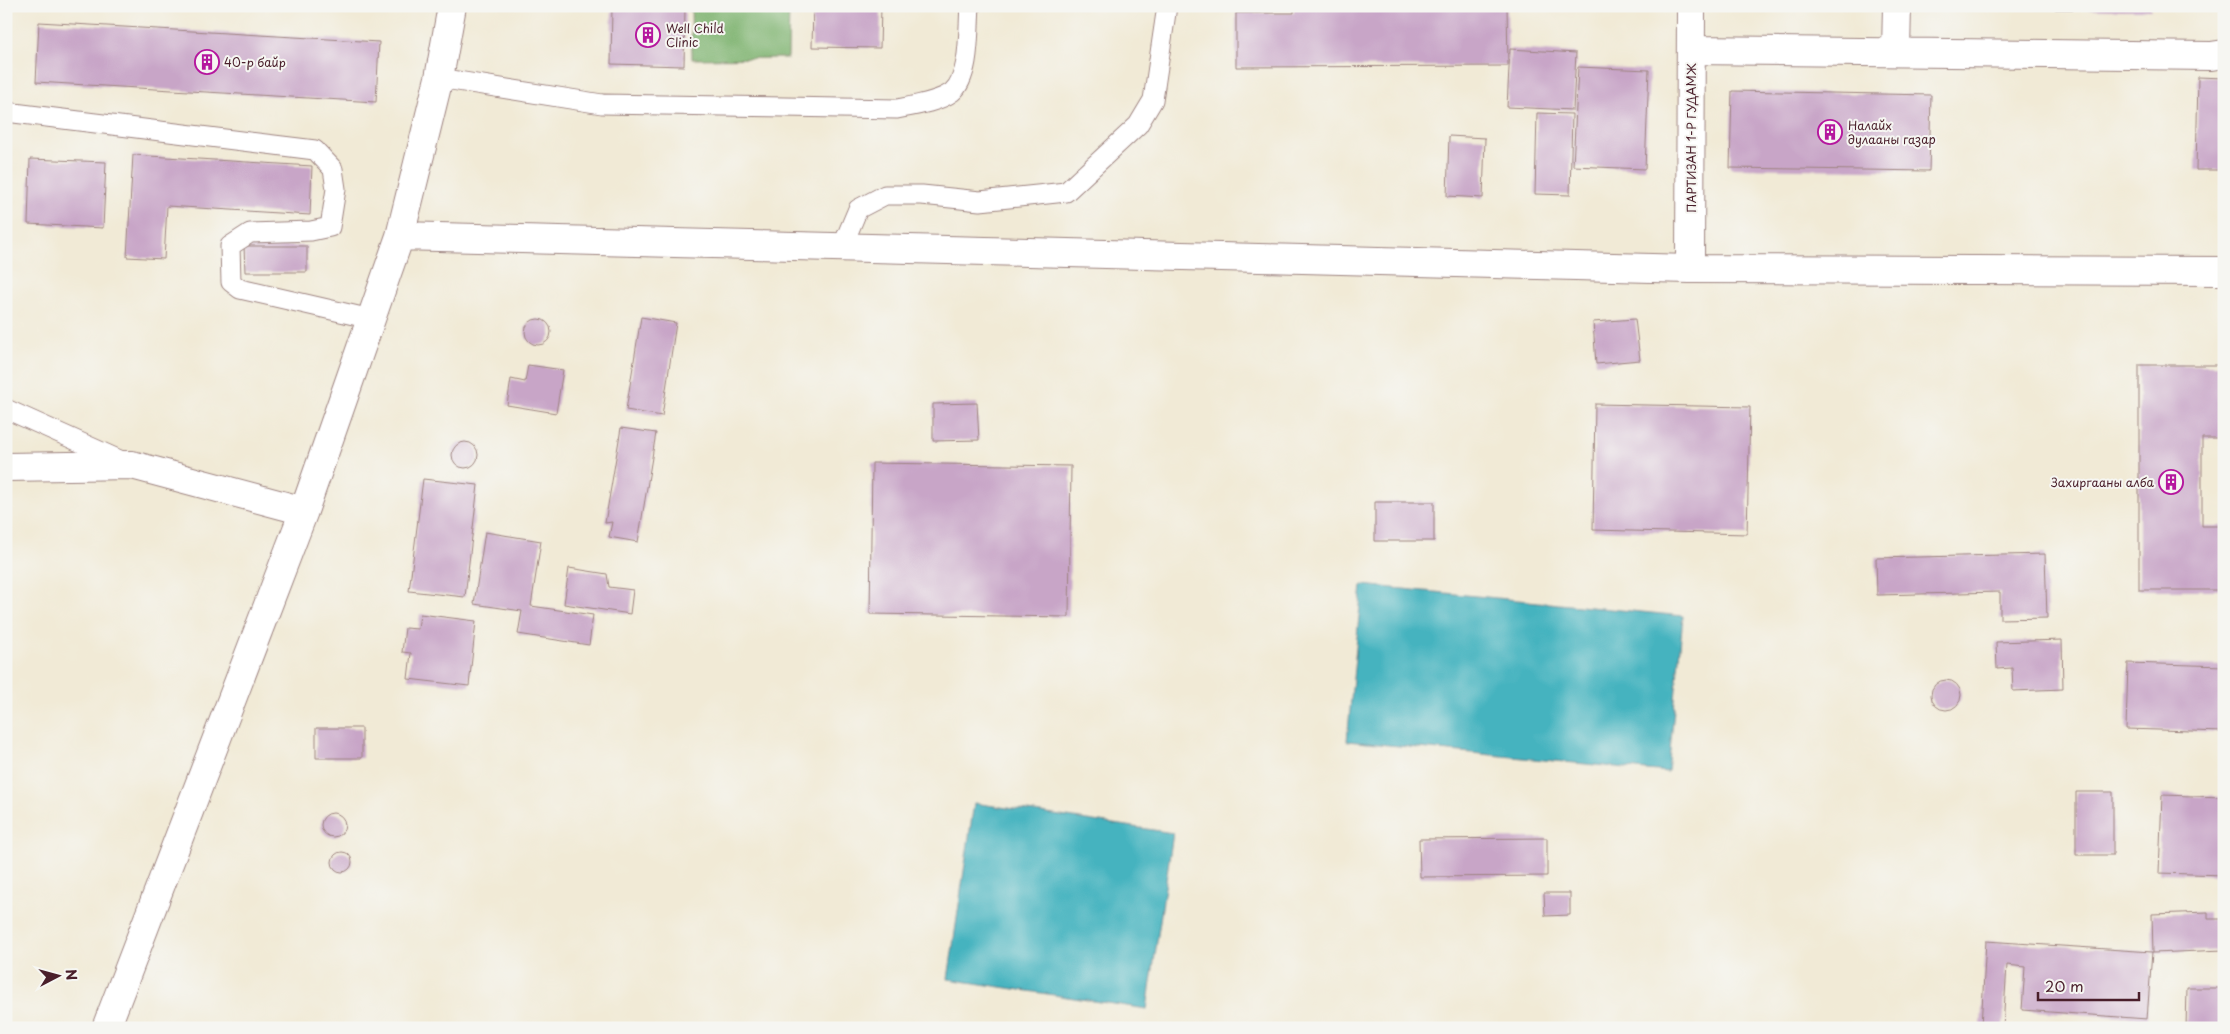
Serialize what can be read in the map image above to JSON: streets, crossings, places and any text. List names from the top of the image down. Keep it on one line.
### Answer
{"streets":{"street":["ПАРТИЗАН 1-Р ГУДАМЖ"]},"places":{"building":["Well Child Clinic","40-р байр","Налайх дулааны газар","Захиргааны алба"]},"scale_bar":"20 m","north":"right"}
